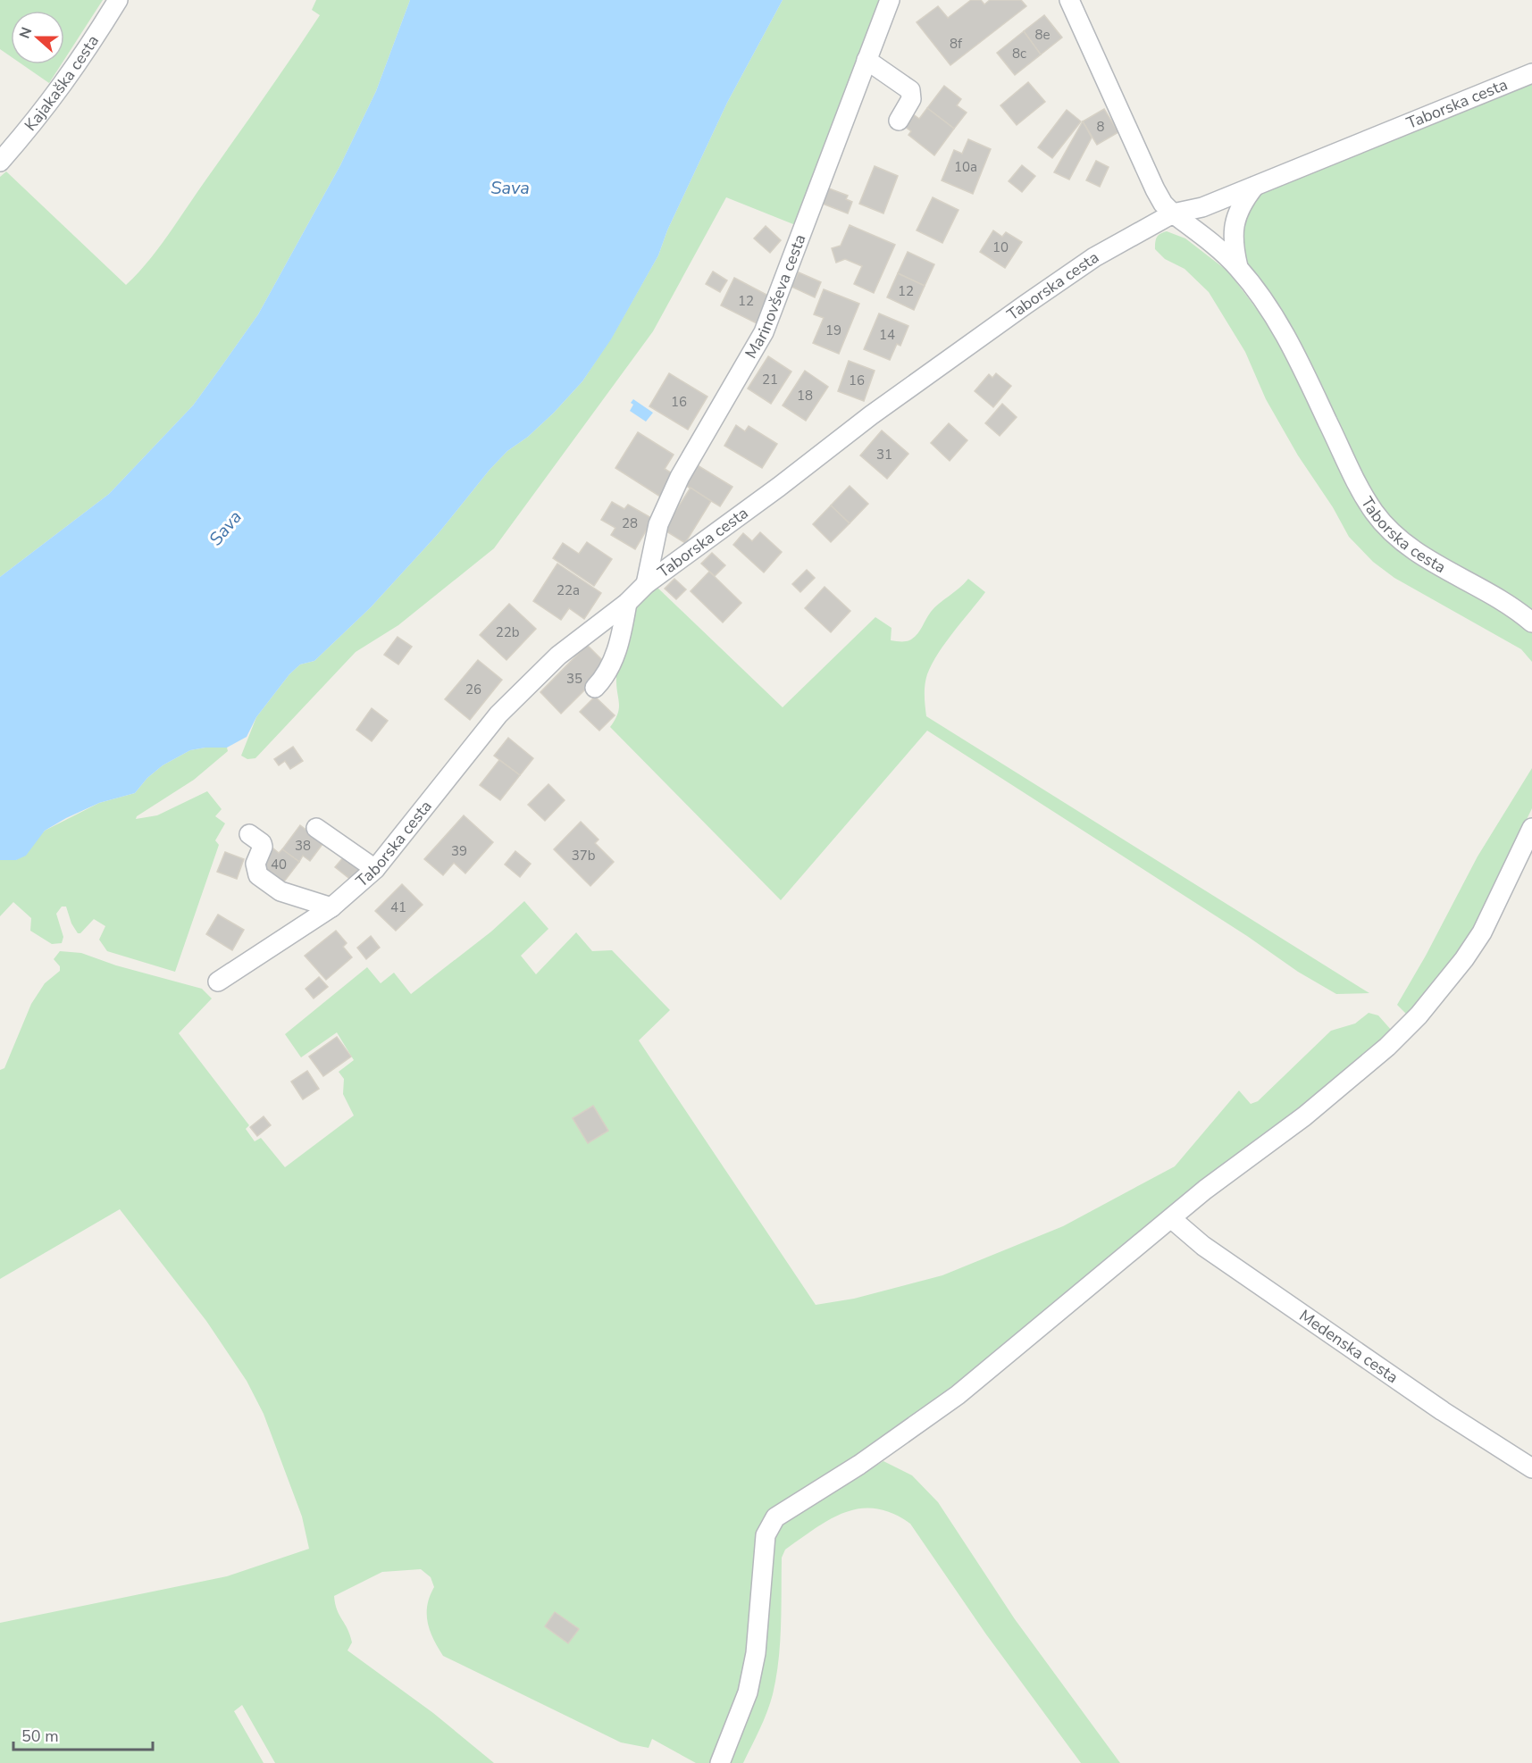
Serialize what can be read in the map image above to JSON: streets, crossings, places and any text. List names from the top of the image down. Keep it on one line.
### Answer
{"streets":{"street":["Kajakaška cesta","Taborska cesta","Marinovševa cesta","Medenska cesta"]},"crossings":[["Taborska cesta","Marinovševa cesta"]],"water":["Sava"],"house_numbers":["8e","8f","8c","8","10a","10","12","12","19","14","21","16","18","16","31","28","22a","22b","35","26","38","39","37b","40","41"],"scale_bar":"50 m","north":"left"}
